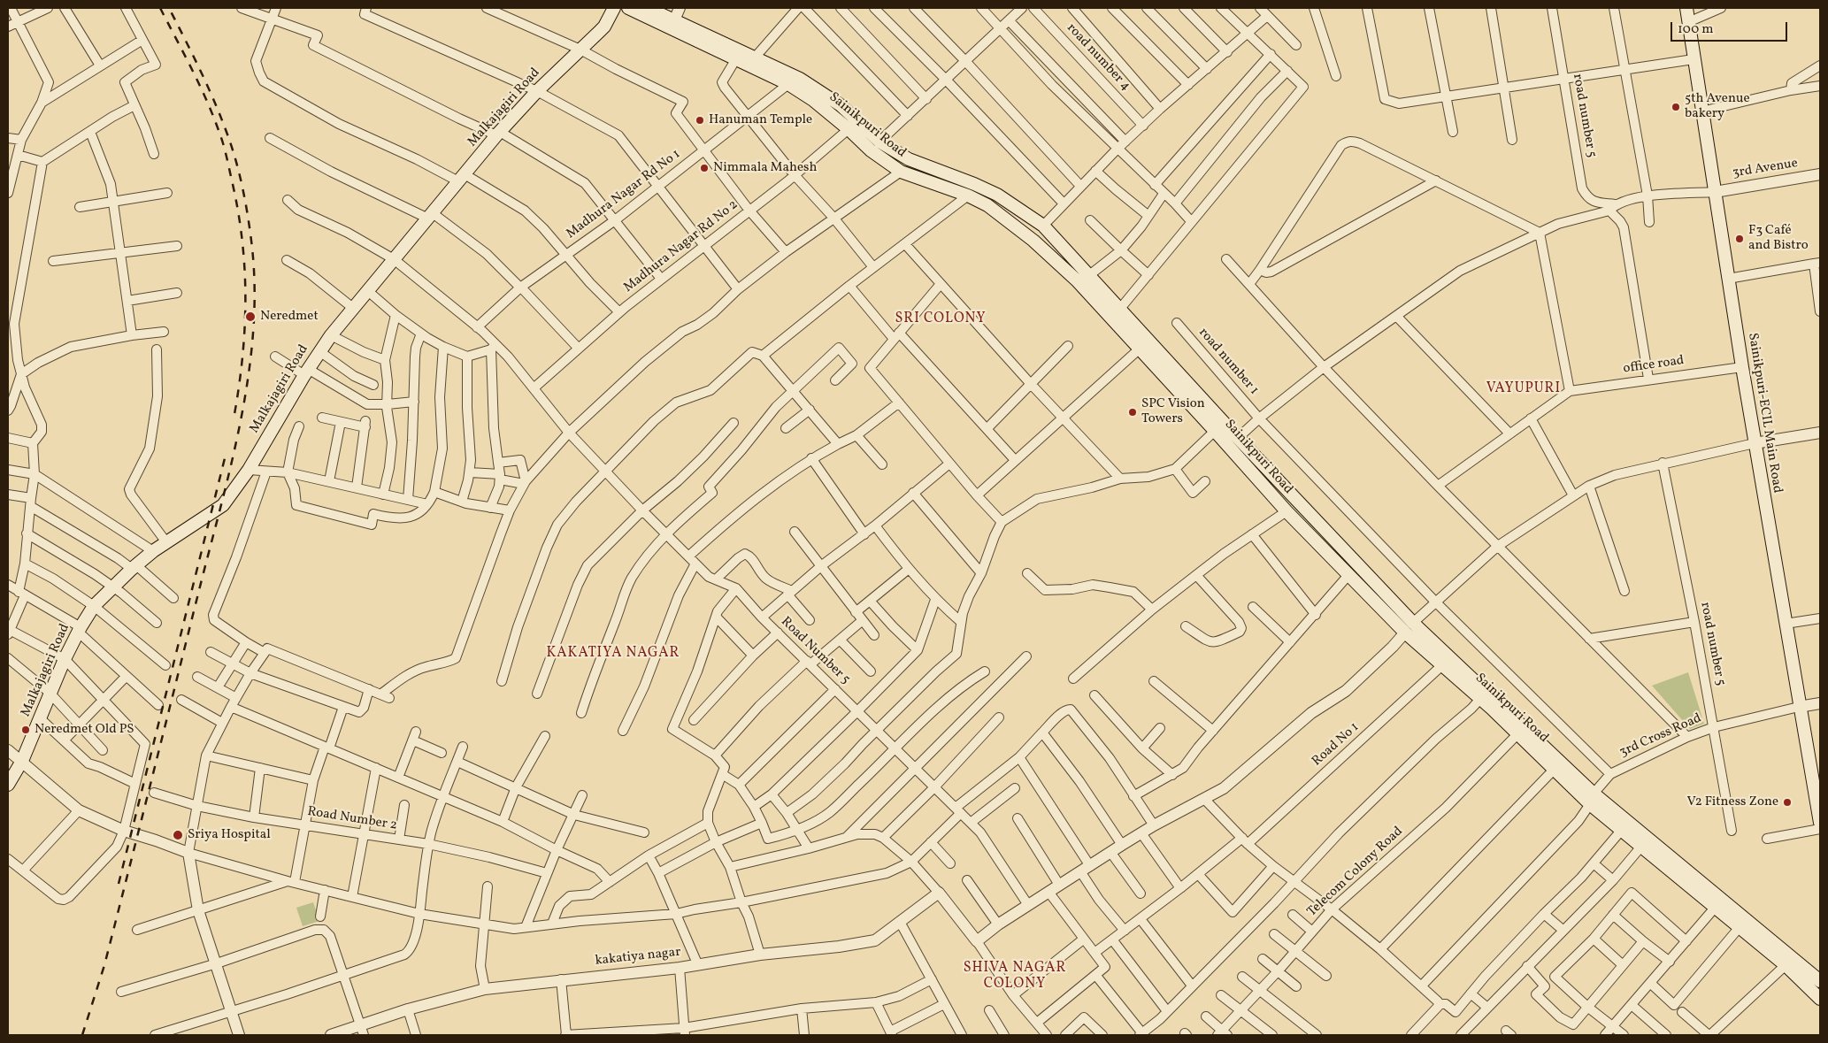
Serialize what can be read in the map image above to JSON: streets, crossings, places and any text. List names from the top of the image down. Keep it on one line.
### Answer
{"streets":{"main road":["Malkajagiri Road","Sainikpuri Road","Sainikpuri-ECIL Main Road"],"street":["road number 4","road number 5","3rd Avenue","Madhura Nagar Rd No 1","Madhura Nagar Rd No 2","road number 1","office road","Road Number 5","3rd Cross Road","Road No 1","Road Number 2","Telecom Colony Road","kakatiya nagar"]},"crossings":[["Malkajagiri Road","Road Number 5"],["road number 5","3rd Cross Road"],["Sainikpuri Road","Madhura Nagar Rd No 1"],["Sainikpuri Road","Madhura Nagar Rd No 2"],["Sainikpuri Road","3rd Cross Road"],["Sainikpuri Road","Road No 1"],["Sainikpuri Road","Telecom Colony Road"],["3rd Avenue","Sainikpuri-ECIL Main Road"],["Madhura Nagar Rd No 1","Road Number 5"],["Madhura Nagar Rd No 2","Road Number 5"],["road number 1","3rd Cross Road"],["office road","Sainikpuri-ECIL Main Road"],["Sainikpuri-ECIL Main Road","3rd Cross Road"]],"districts":["SRI COLONY","VAYUPURI","KAKATIYA NAGAR","SHIVA NAGAR COLONY"],"places":["5th Avenue bakery","Hanuman Temple","Nimmala Mahesh","F3 Café and Bistro","Neredmet","SPC Vision Towers","Neredmet Old PS","V2 Fitness Zone","Sriya Hospital"],"scale_bar":"100 m"}
